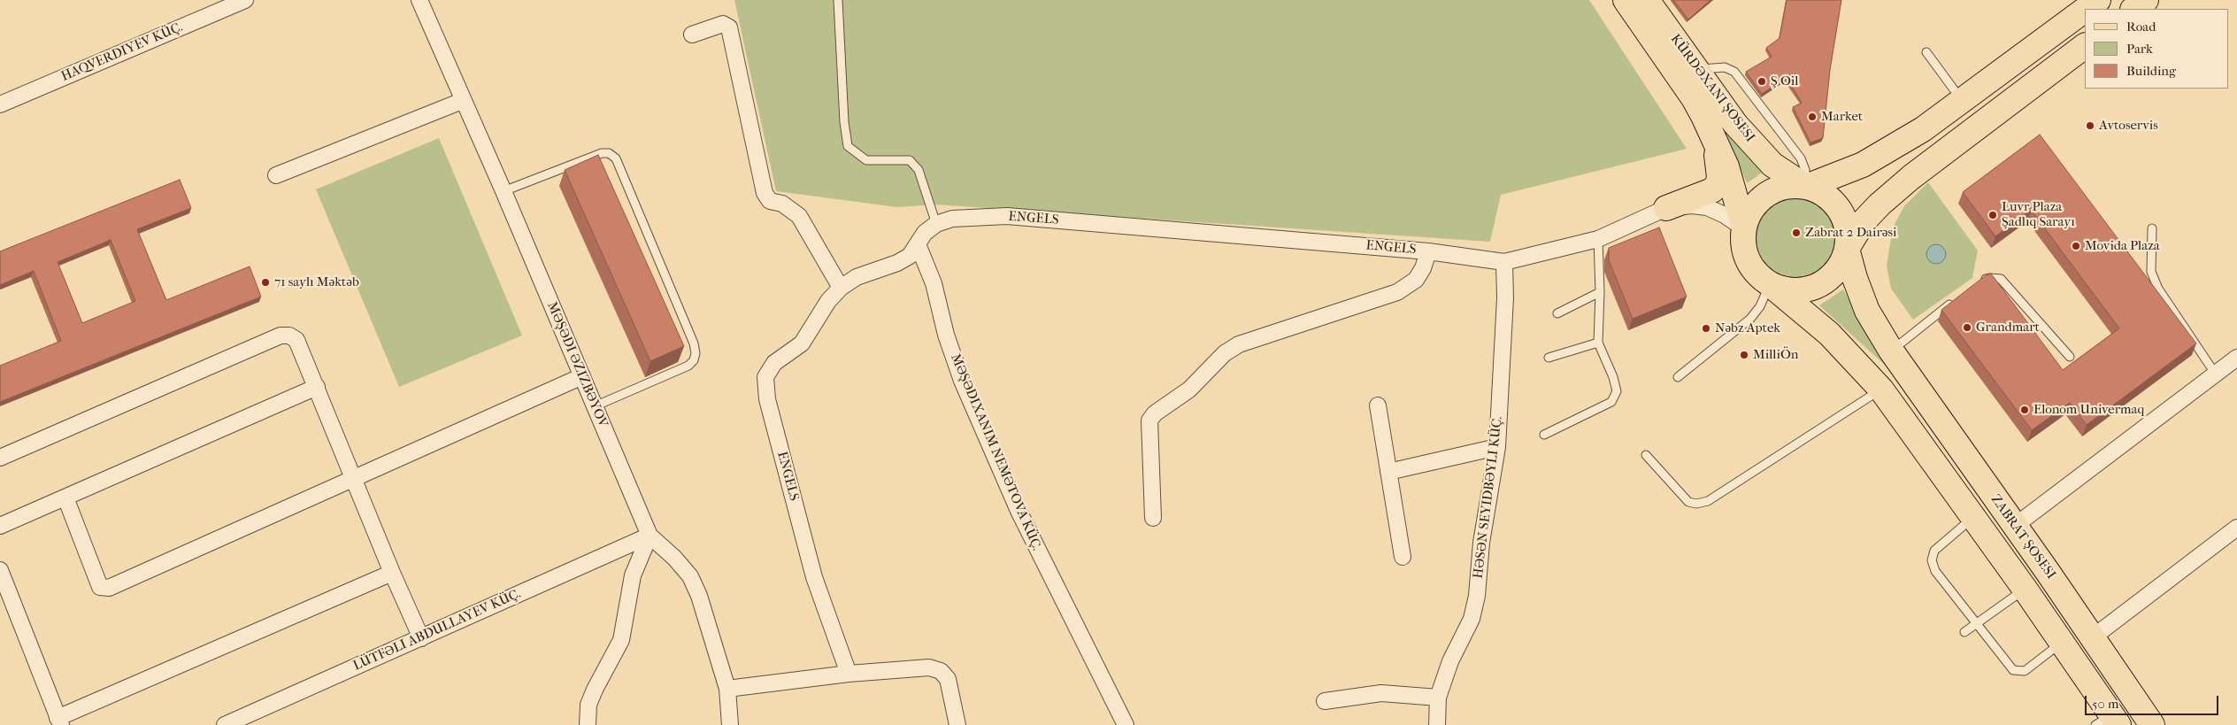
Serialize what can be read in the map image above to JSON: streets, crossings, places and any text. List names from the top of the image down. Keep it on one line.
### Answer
{"streets":{"main road":["ZABRAT ŞOSESI"],"street":["HAQVERDIYEV KÜÇ.","ENGELS","MƏŞƏDI ƏZIZBƏYOV","HƏSƏN SEYIDBƏYLI KÜÇ.","LÜTFƏLI ABDULLAYEV KÜÇ."]},"crossings":[["ENGELS","HƏSƏN SEYIDBƏYLI KÜÇ."],["ENGELS","ZABRAT ŞOSESI"],["MƏŞƏDI ƏZIZBƏYOV","LÜTFƏLI ABDULLAYEV KÜÇ."]],"places":["Ş Oil","Market","Avtoservis","Luvr Plaza Şadlıq Sarayı","Zabrat 2 Dairəsi","Movida Plaza","71 saylı Məktəb","Grandmart","Nəbz Aptek","MilliÖn","Elonom Univermaq"],"legend":["Road","Park","Building"],"scale_bar":"50 m"}
